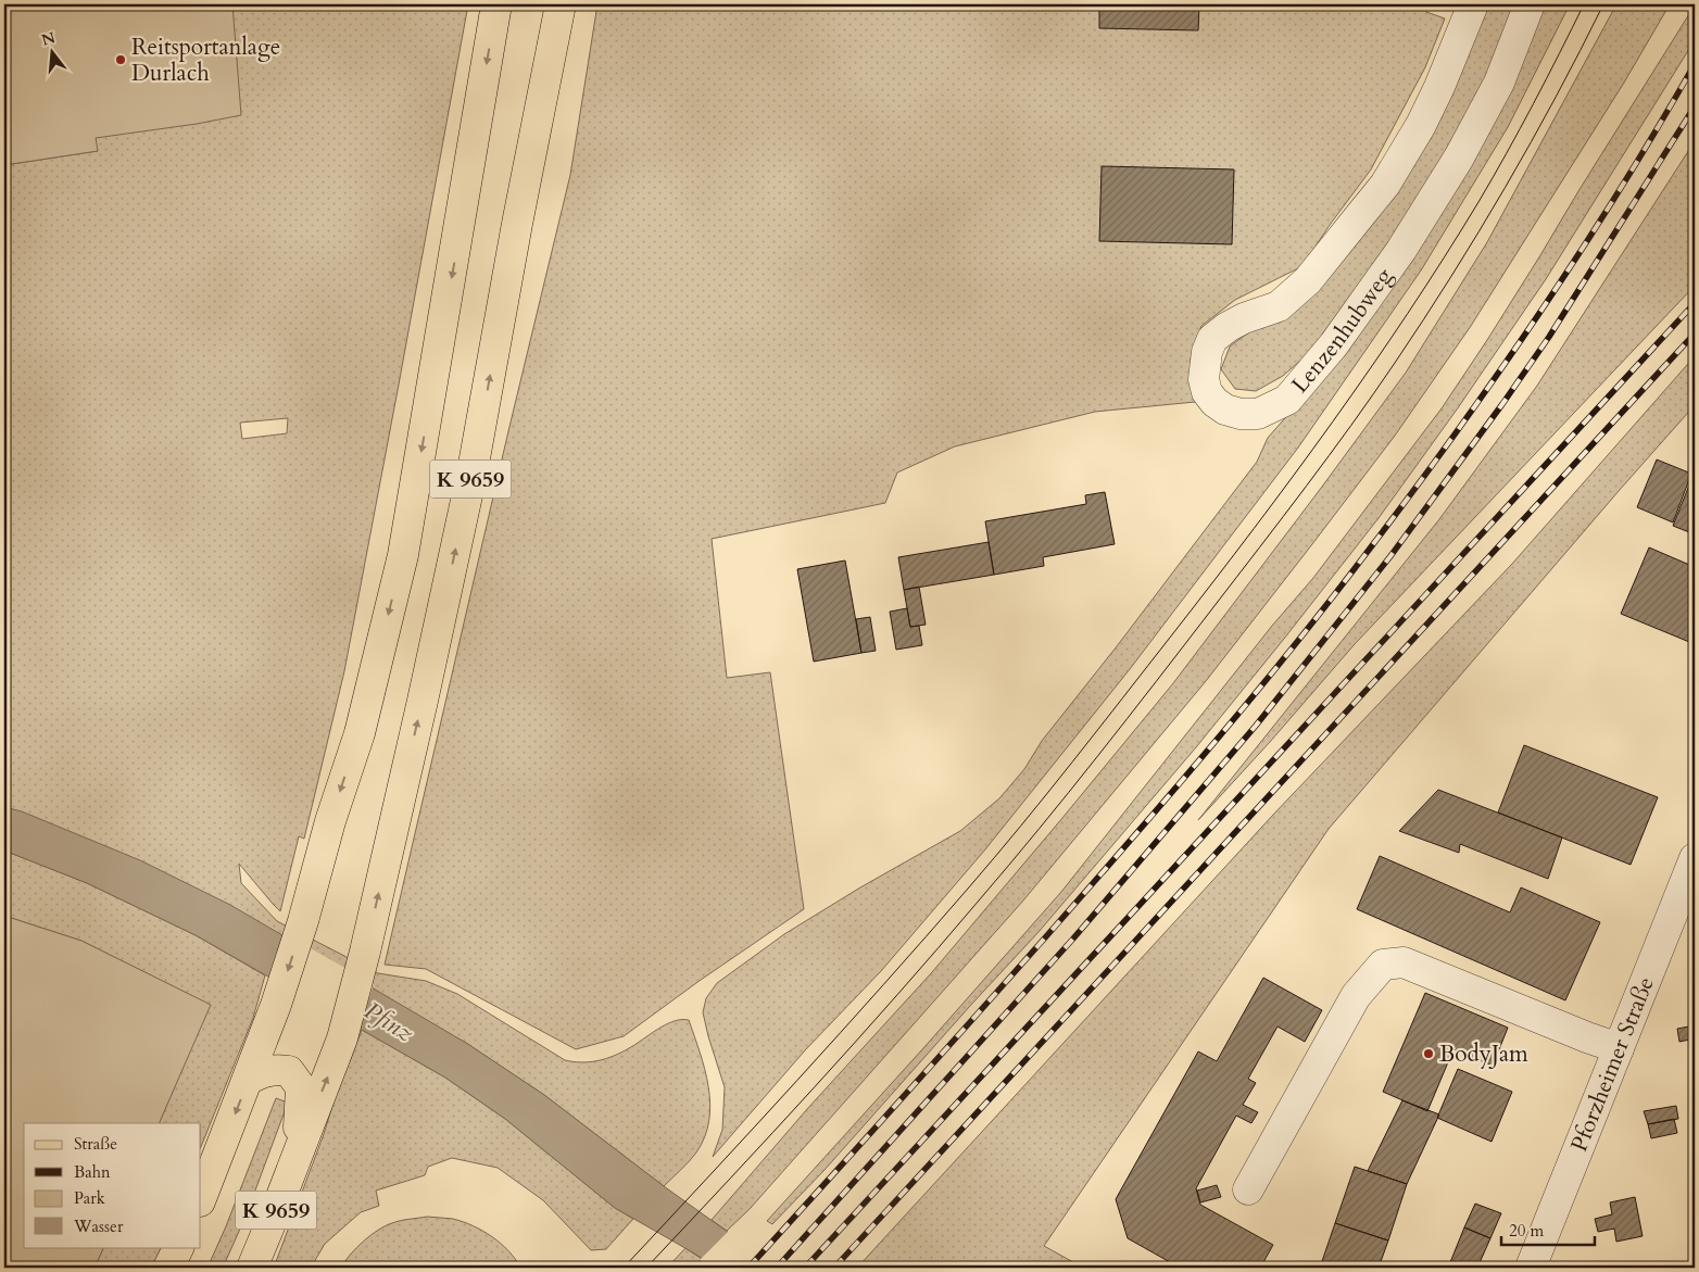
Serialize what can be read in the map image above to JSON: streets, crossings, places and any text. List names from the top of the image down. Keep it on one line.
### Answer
{"streets":{"main road":["K 9659"],"street":["Lenzenhubweg","Pforzheimer Straße"]},"water":["Pfinz"],"places":["Reitsportanlage Durlach","BodyJam"],"legend":["Straße","Bahn","Park","Wasser"],"scale_bar":"20 m","north":"top"}
